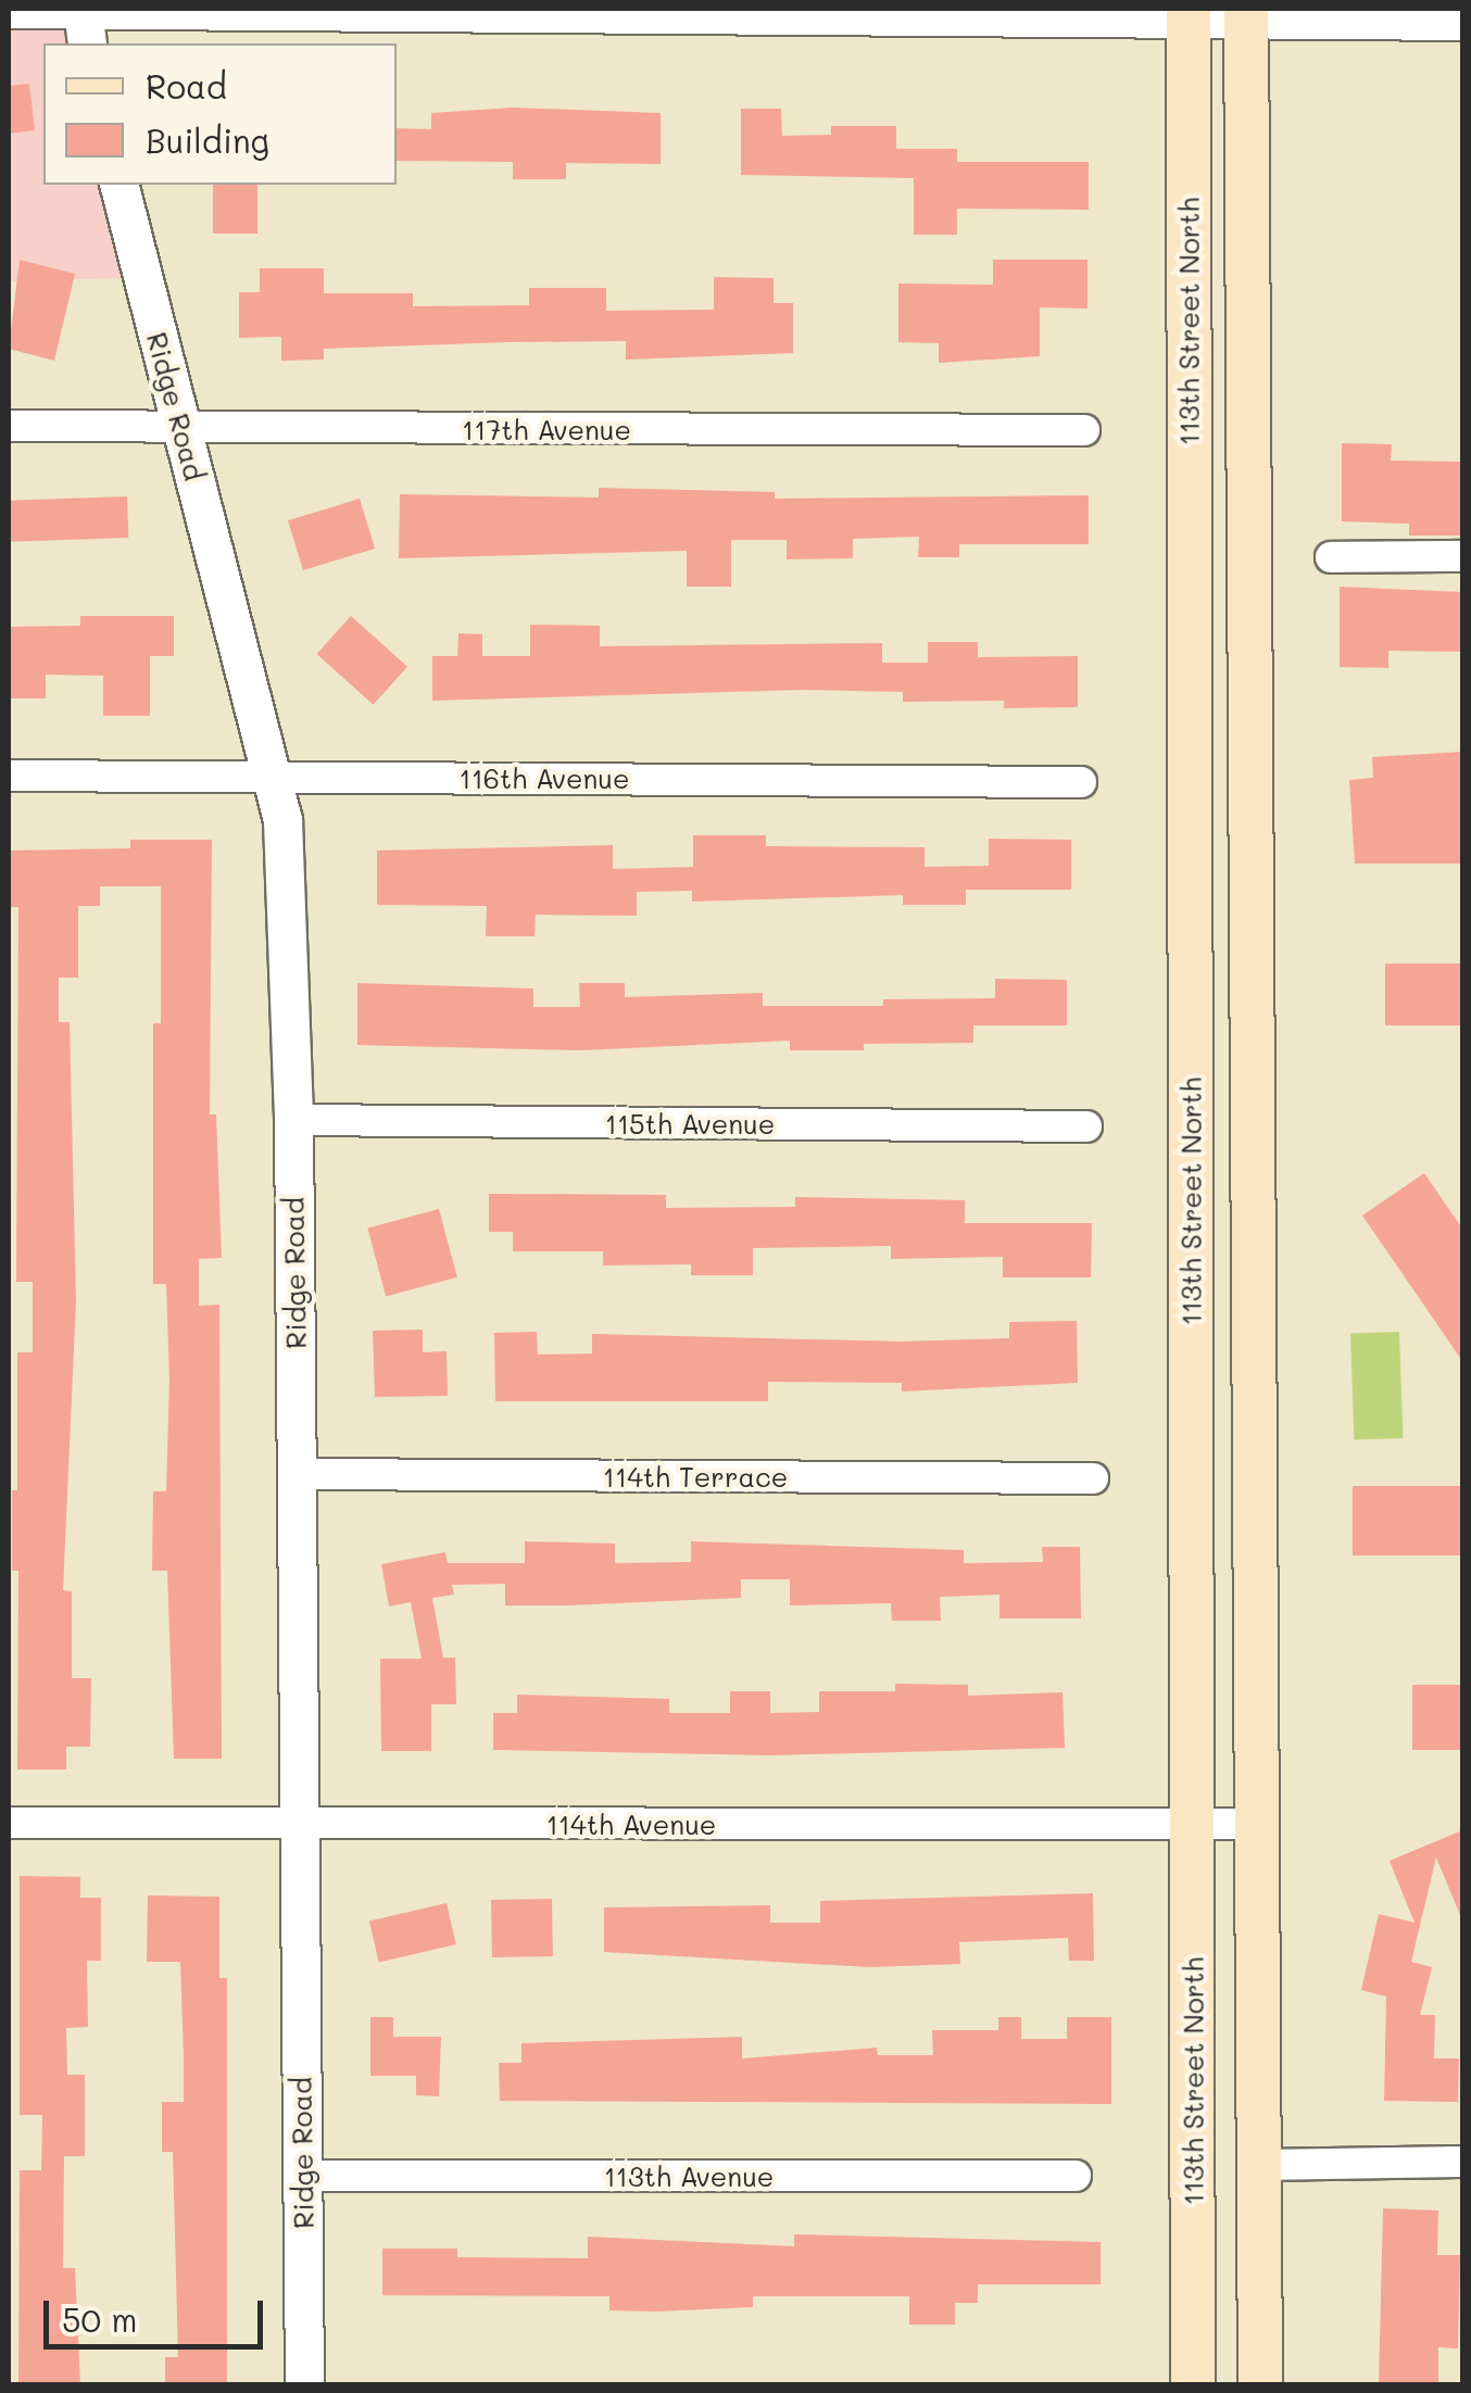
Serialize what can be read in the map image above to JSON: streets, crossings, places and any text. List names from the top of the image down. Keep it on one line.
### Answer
{"streets":{"main road":["113th Street North"],"street":["Ridge Road","117th Avenue","116th Avenue","115th Avenue","114th Terrace","114th Avenue","113th Avenue"]},"crossings":[["113th Street North","114th Avenue"],["Ridge Road","117th Avenue"],["Ridge Road","116th Avenue"],["Ridge Road","115th Avenue"],["Ridge Road","114th Terrace"],["Ridge Road","114th Avenue"],["Ridge Road","113th Avenue"]],"legend":["Road","Building"],"scale_bar":"50 m"}
